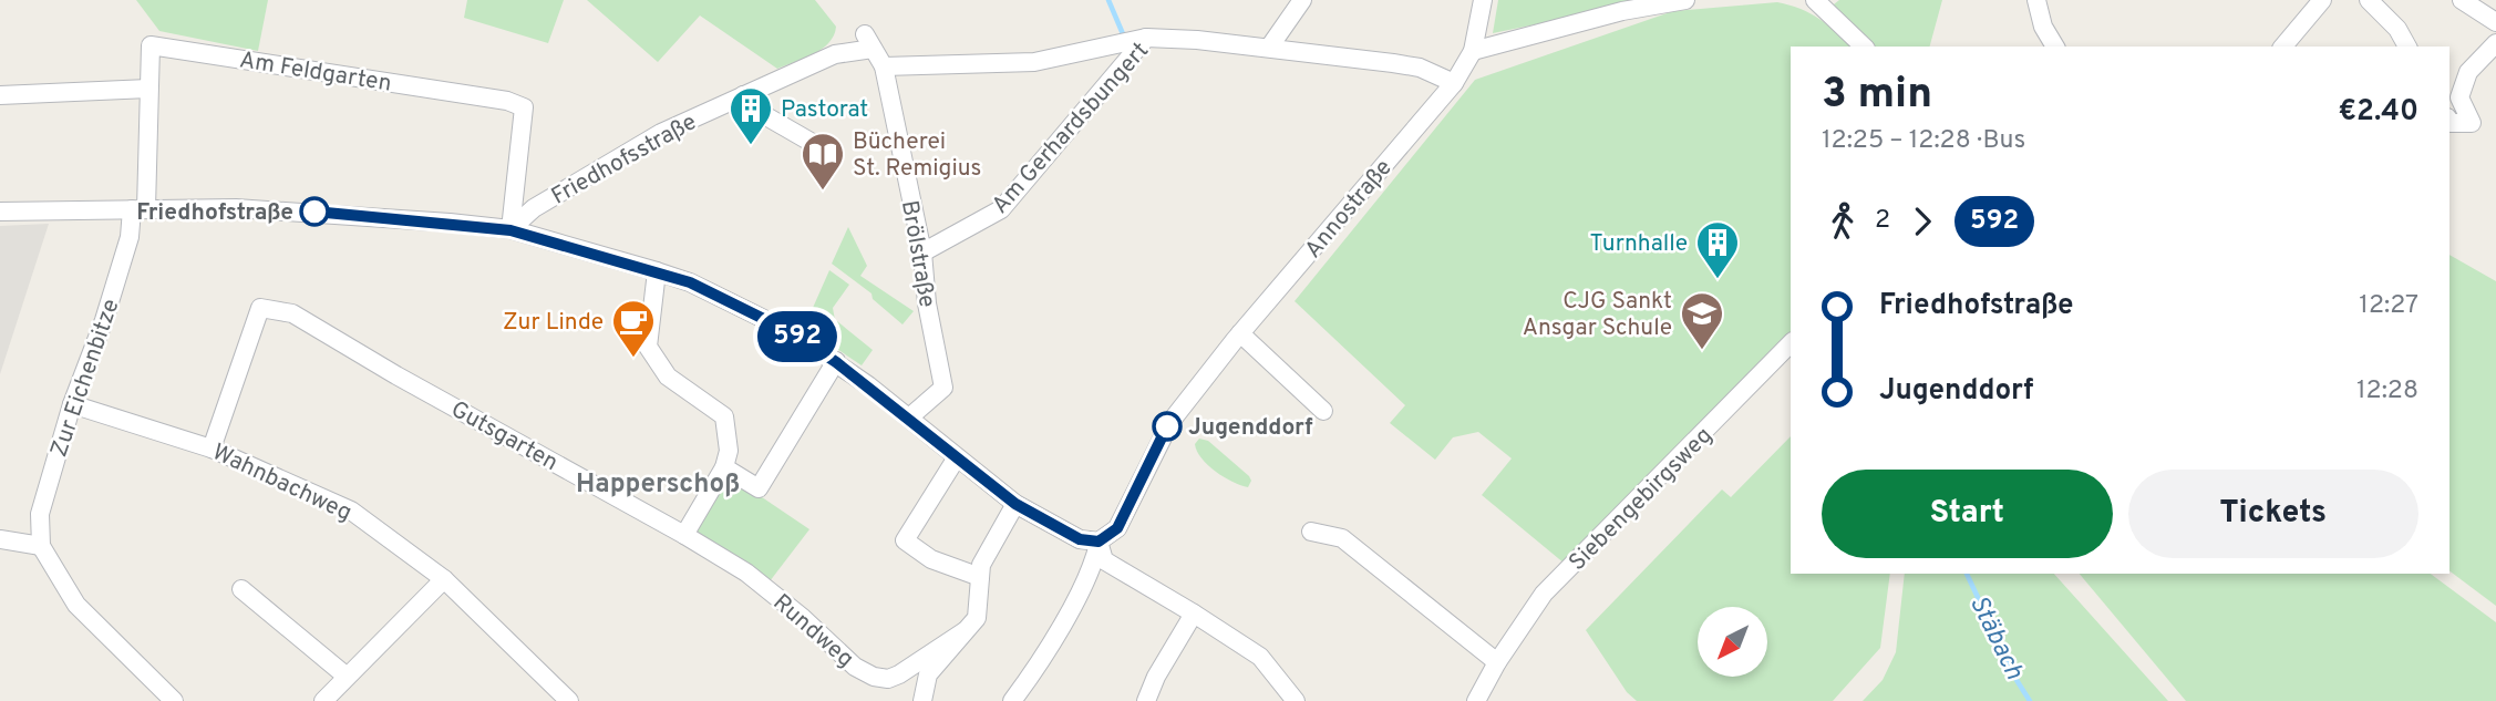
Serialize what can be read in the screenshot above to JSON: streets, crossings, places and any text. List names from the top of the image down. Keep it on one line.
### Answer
{"streets":{"street":["Am Feldgarten","Am Gerhardsbungert","Friedhofsstraße","Annostraße","Brölstraße","Zur Eichenbitze","Gutsgarten","Wahnbachweg","Siebengebirgsweg","Rundweg"]},"crossings":[["Am Feldgarten","Friedhofsstraße"],["Am Feldgarten","Zur Eichenbitze"],["Am Gerhardsbungert","Annostraße"],["Am Gerhardsbungert","Brölstraße"],["Friedhofsstraße","Brölstraße"],["Zur Eichenbitze","Wahnbachweg"],["Gutsgarten","Wahnbachweg"],["Gutsgarten","Rundweg"]],"districts":["Happerschoß"],"water":["Stäbach"],"places":{"building":["Pastorat","Turnhalle"],"library":["Bücherei St. Remigius"],"other":["Friedhofstraße","Jugenddorf"],"school or university":["CJG Sankt Ansgar Schule"],"cafe":["Zur Linde"]},"lines":["bus line 592"],"north":"bottom left","page":{"on_map":"592","heading":["3 min","12:25 – 12:28 · Bus","€2.40"],"legs":["2","592"],"list":[{"name":"Friedhofstraße","value":"12:27"},{"name":"Jugenddorf","value":"12:28"}],"buttons":["Start","Tickets"]}}
